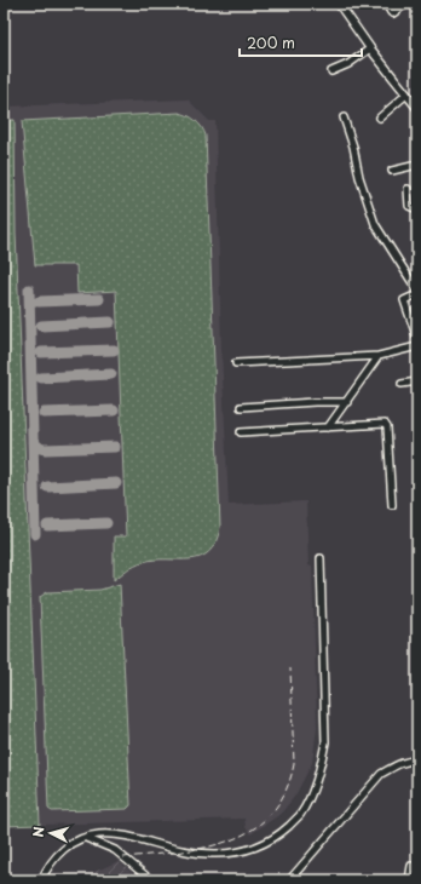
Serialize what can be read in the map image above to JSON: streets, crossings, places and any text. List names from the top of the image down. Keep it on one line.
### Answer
{"scale_bar":"200 m","north":"left"}
